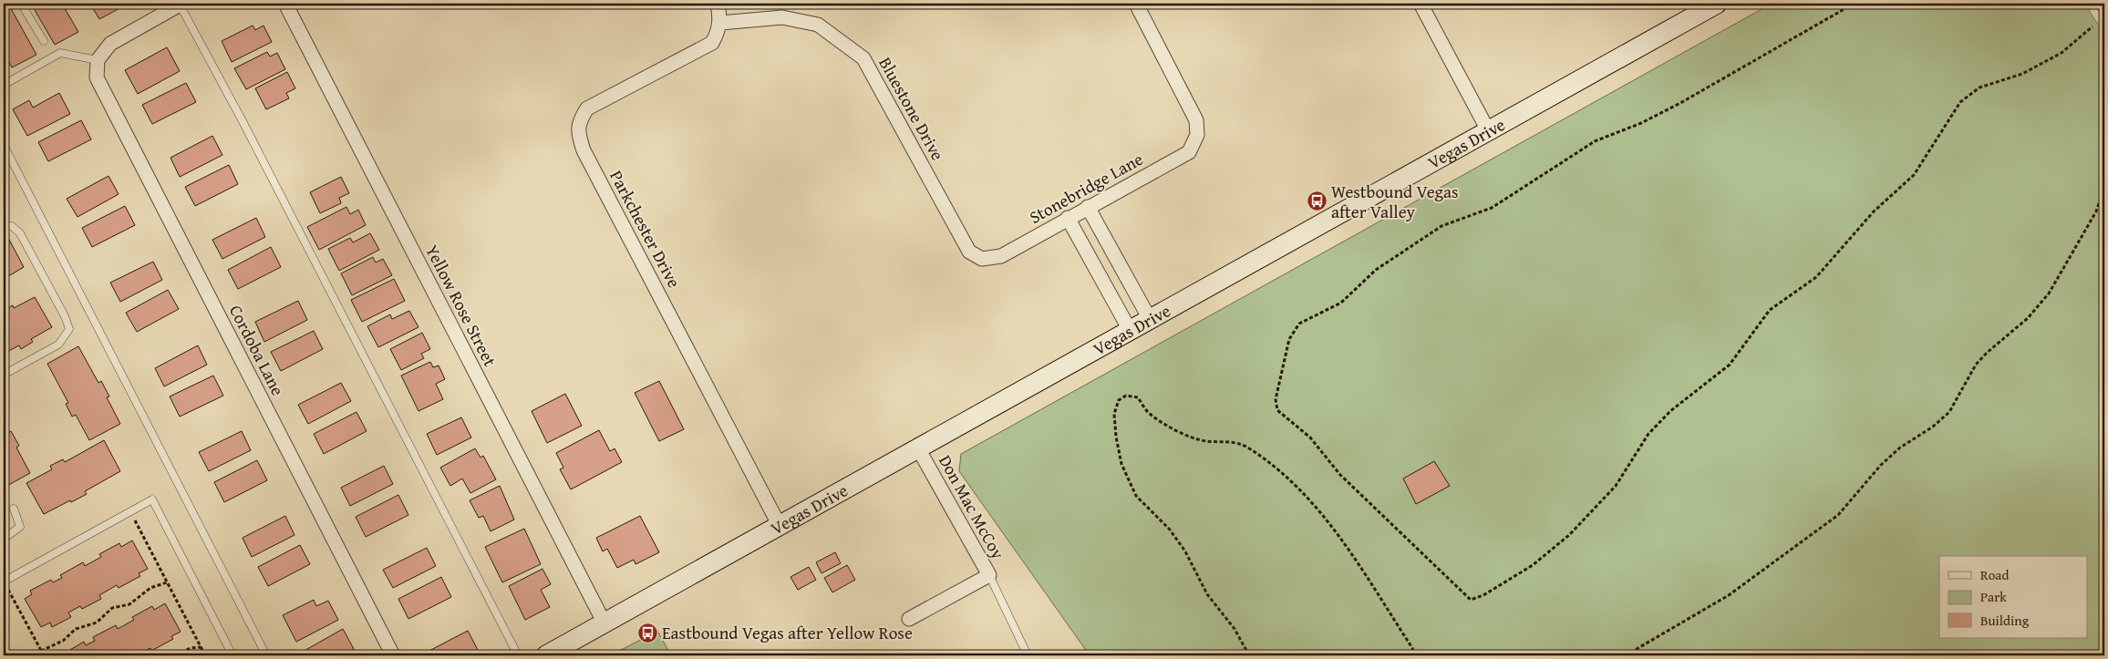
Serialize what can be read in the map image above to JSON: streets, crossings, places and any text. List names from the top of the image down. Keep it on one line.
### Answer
{"streets":{"main road":["Vegas Drive"],"street":["Bluestone Drive","Stonebridge Lane","Parkchester Drive","Yellow Rose Street","Cordoba Lane","Don Mac McCoy"]},"crossings":[["Bluestone Drive","Stonebridge Lane"],["Bluestone Drive","Parkchester Drive"],["Vegas Drive","Parkchester Drive"],["Vegas Drive","Yellow Rose Street"],["Vegas Drive","Don Mac McCoy"]],"places":{"bus stop":["Westbound Vegas after Valley","Eastbound Vegas after Yellow Rose"]},"legend":["Road","Park","Building"]}
